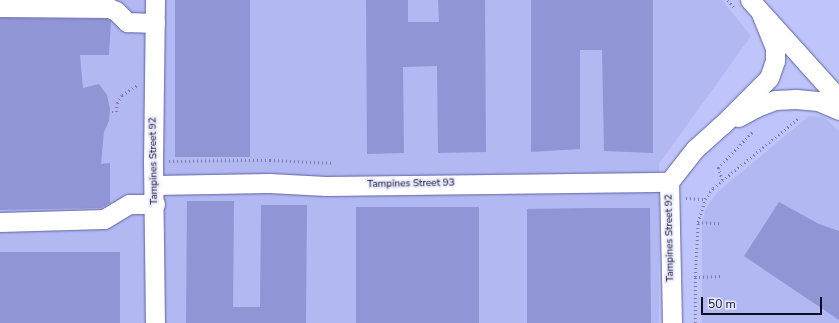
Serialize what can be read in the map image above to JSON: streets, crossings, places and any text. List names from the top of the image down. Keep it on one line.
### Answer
{"streets":{"street":["Tampines Street 92","Tampines Street 93"]},"crossings":[["Tampines Street 92","Tampines Street 93"]],"scale_bar":"50 m"}
